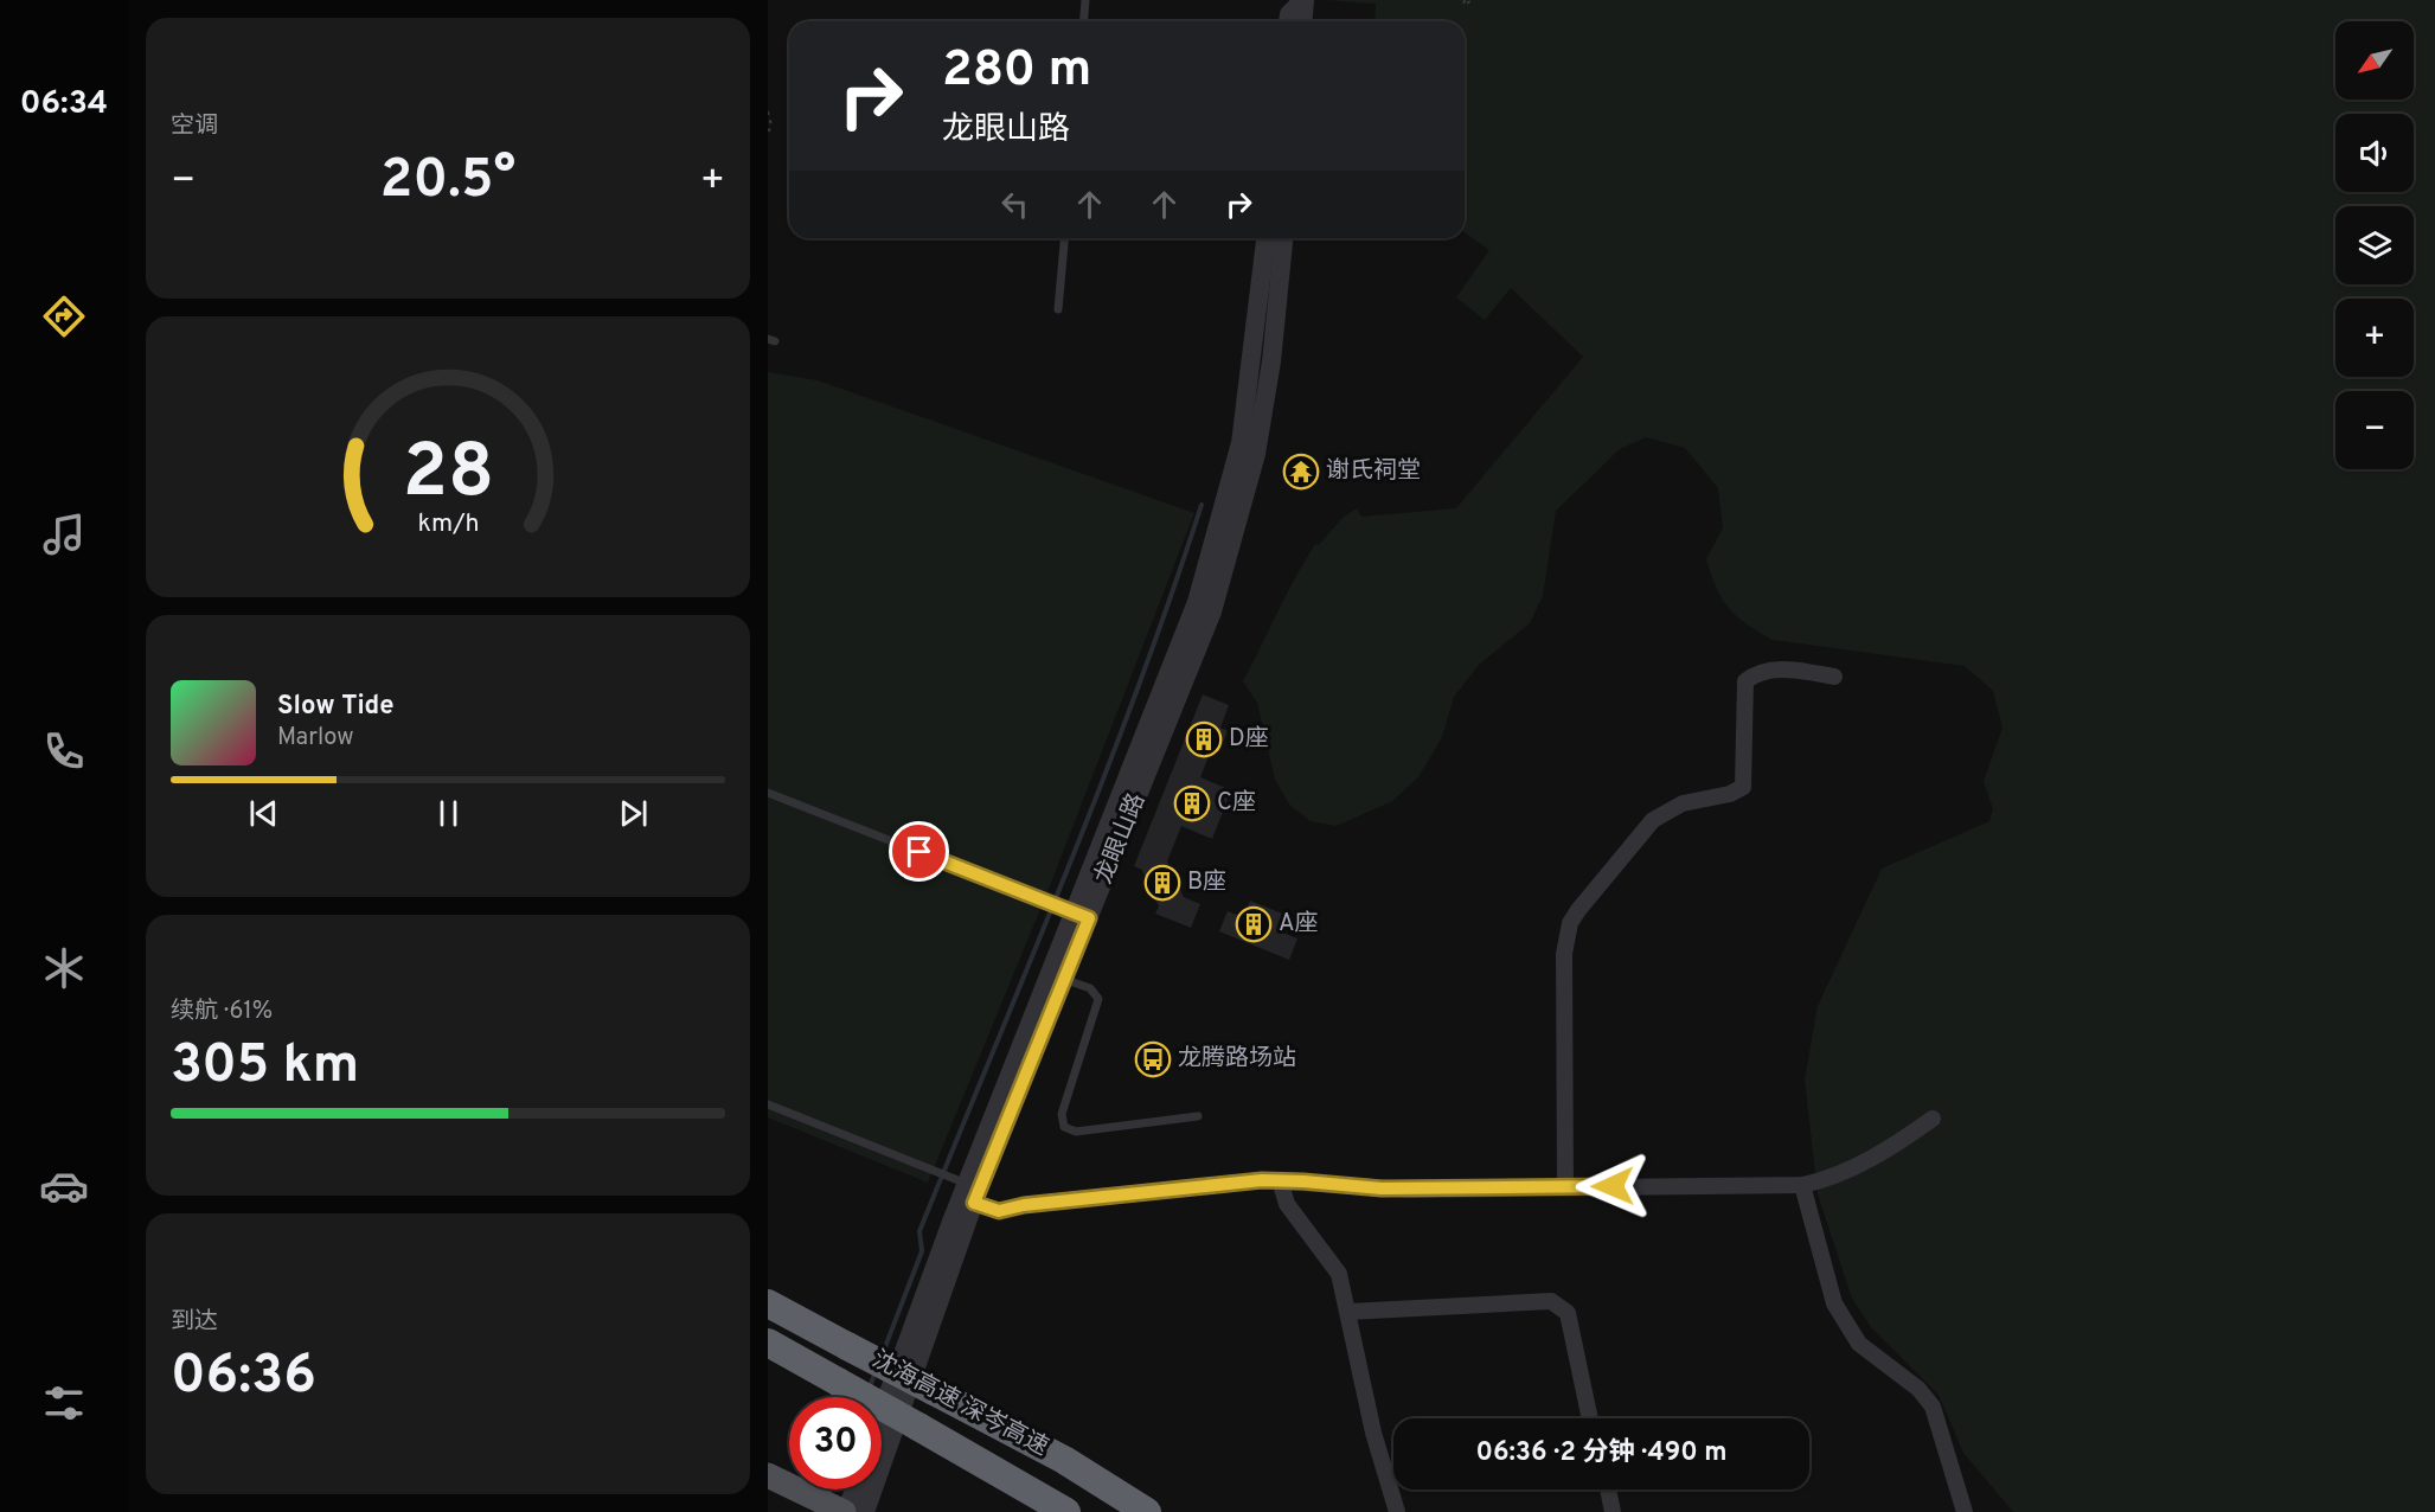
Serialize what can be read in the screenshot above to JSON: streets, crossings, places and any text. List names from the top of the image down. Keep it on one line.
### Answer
{"streets":{"highway":["沈海高速 深岑高速"],"street":["龙眼山路"]},"places":{"temple":["谢氏祠堂"],"building":["D座","C座","B座","A座"],"bus stop":["龙腾路场站"]},"north":"bottom left","page":{"tabs":"06:34","tile":["空调",["续航 · 61%","305 km"],["到达","06:36"]],"map_buttons":["+","−"],"turn":["280 m","龙眼山路"],"heat":["−","20.5°","+"],"song":["Slow Tide","Marlow"],"limit":"30","trip":"06:36 · 2 分钟 · 490 m","gauge":["28","km/h"]}}
